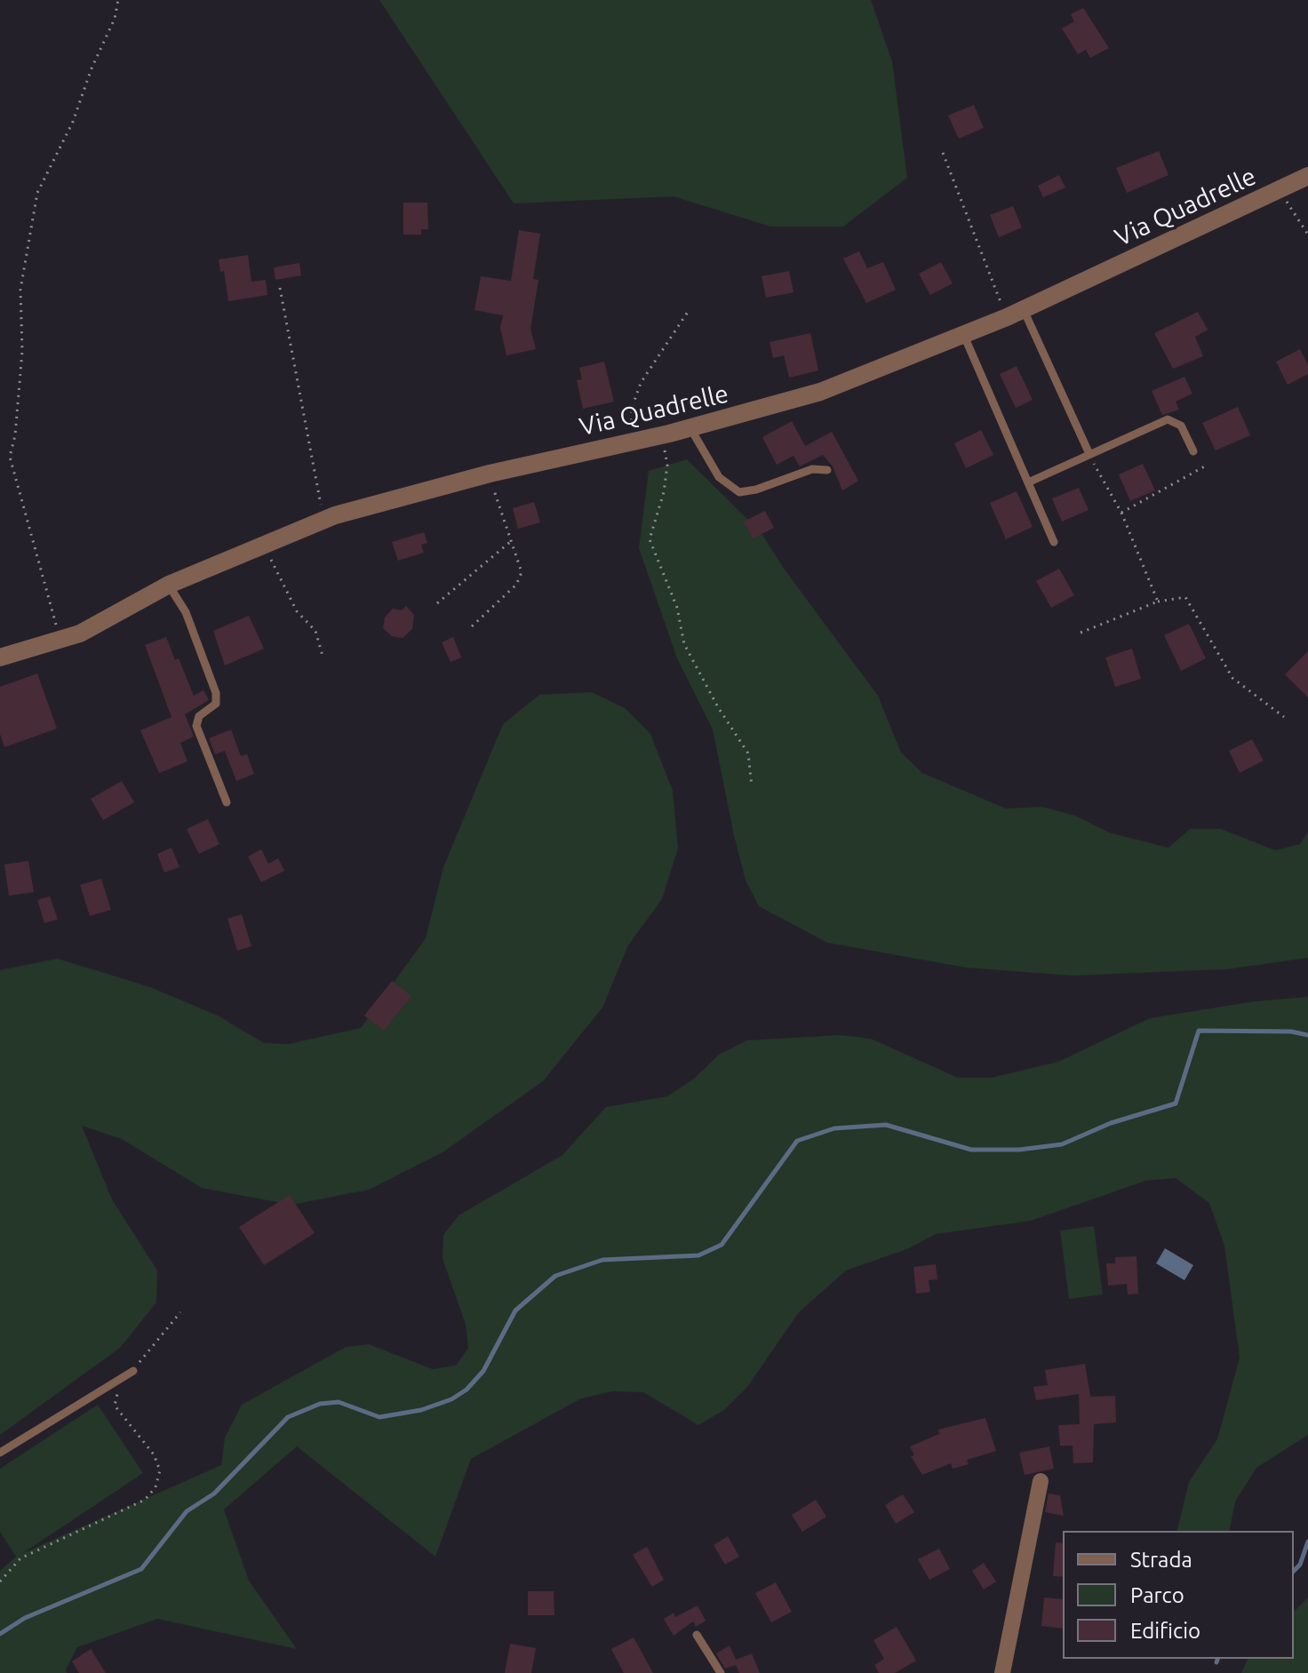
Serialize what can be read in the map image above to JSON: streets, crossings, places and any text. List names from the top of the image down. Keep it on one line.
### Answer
{"streets":{"street":["Via Quadrelle"]},"legend":["Strada","Parco","Edificio"]}
